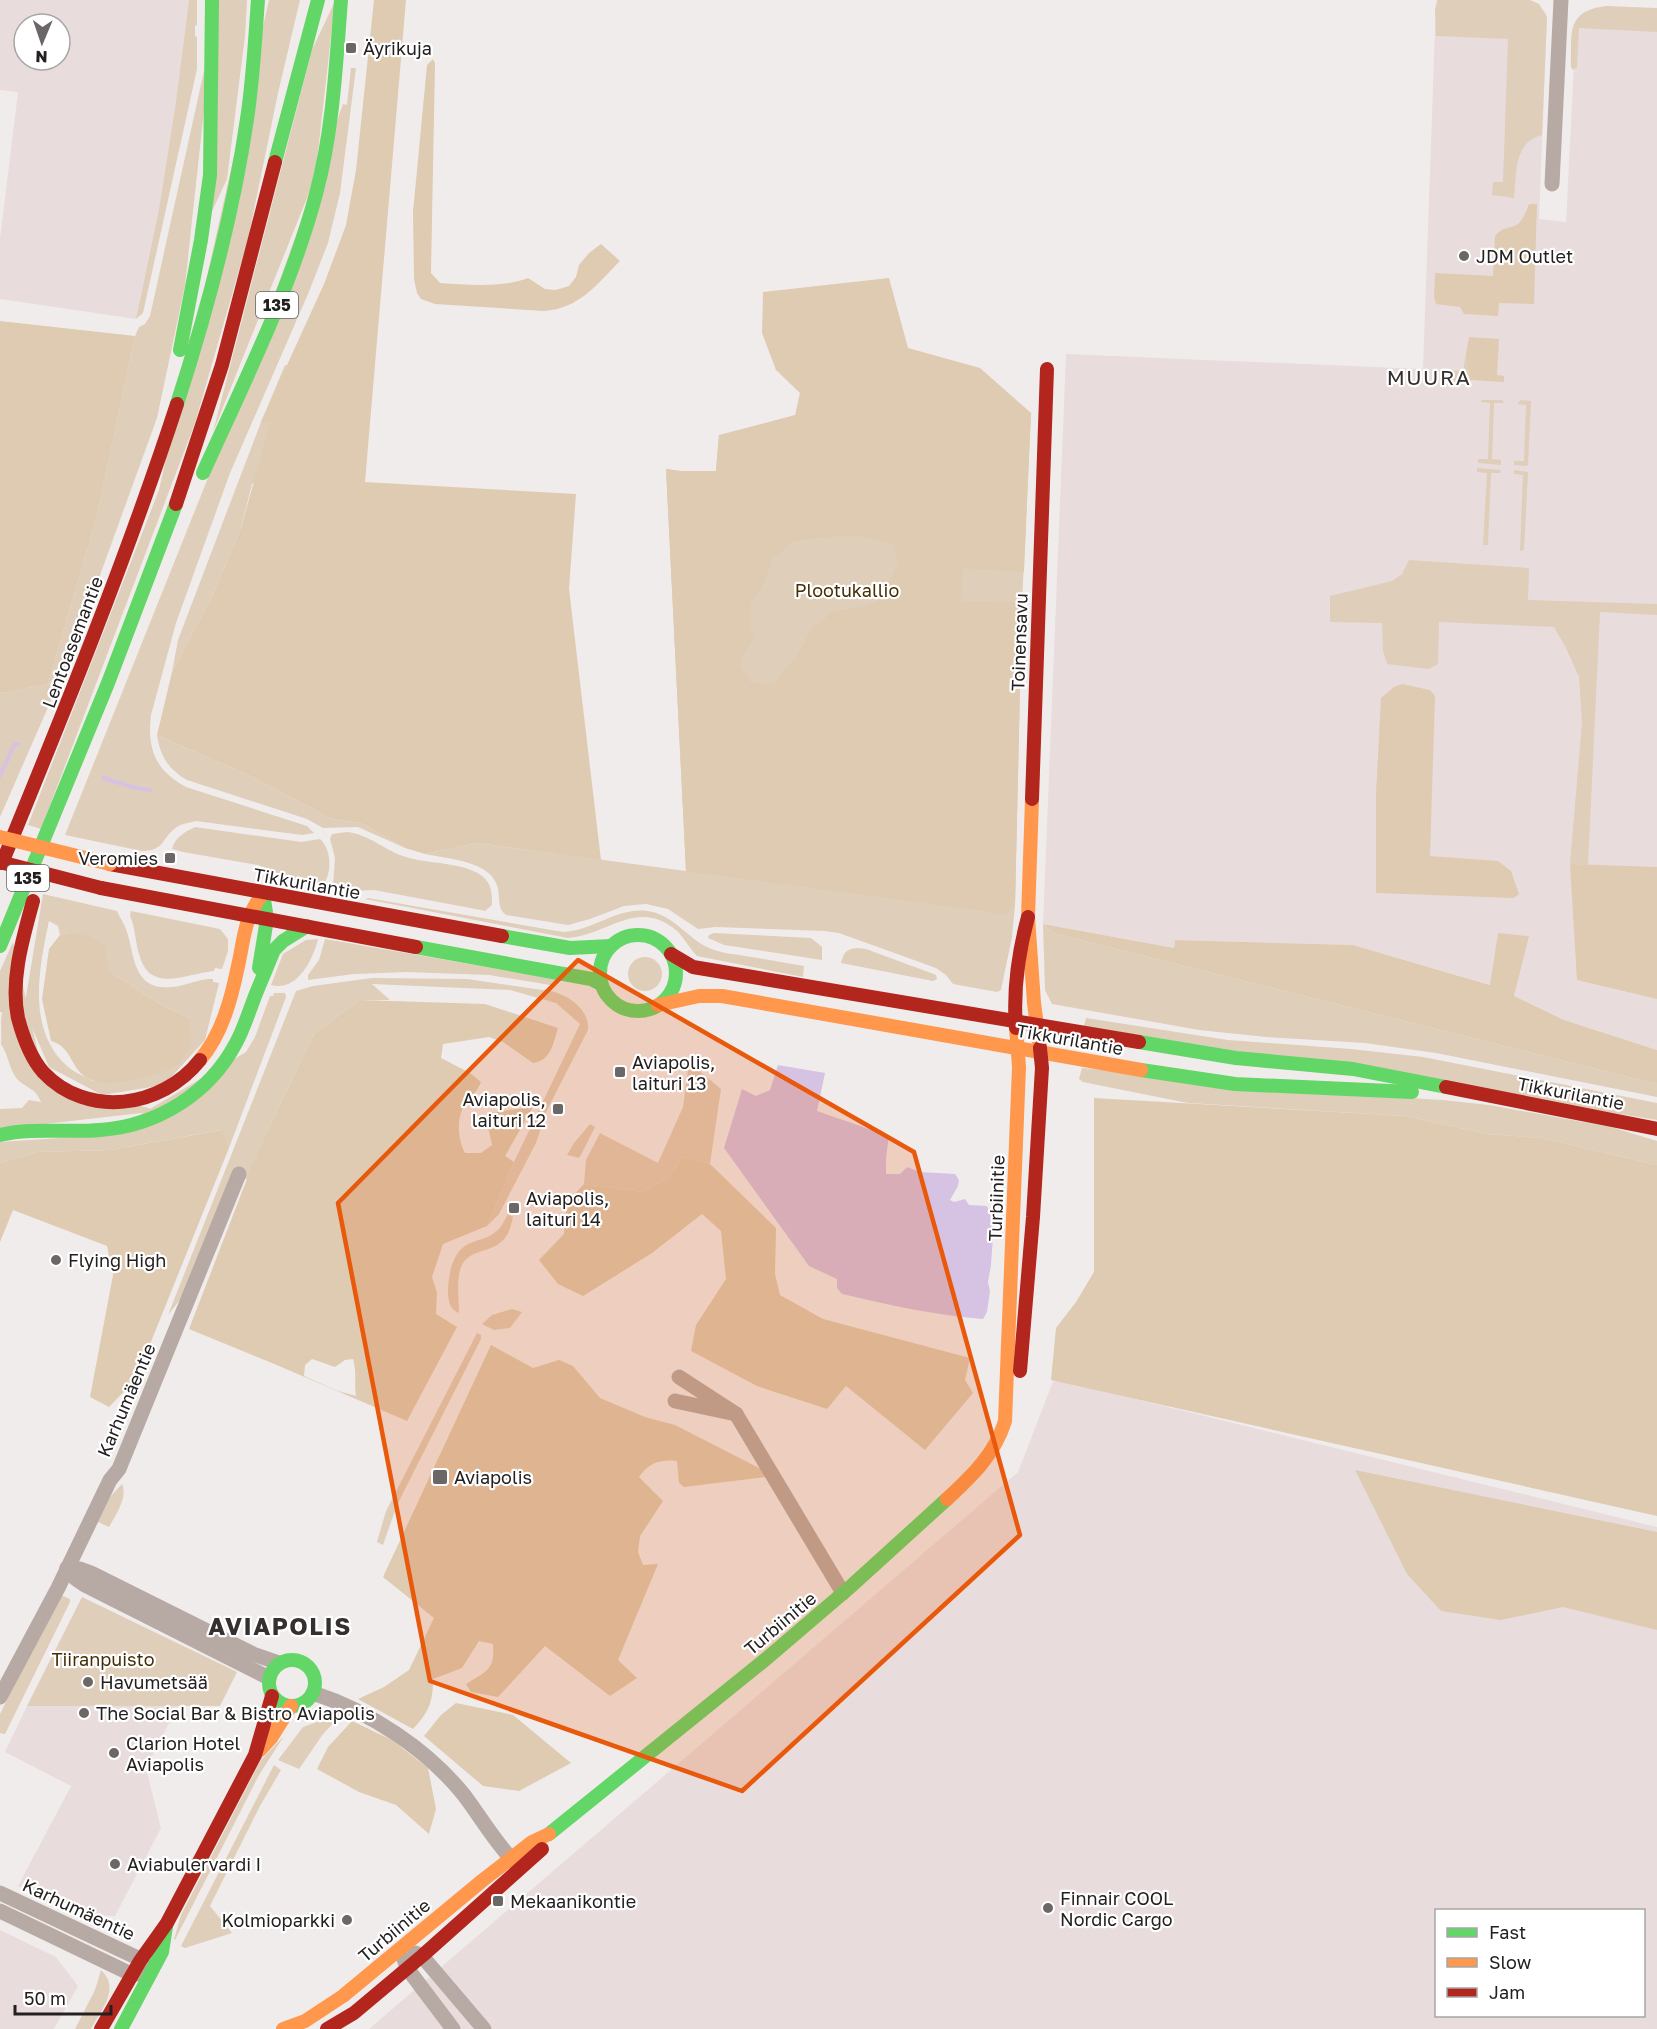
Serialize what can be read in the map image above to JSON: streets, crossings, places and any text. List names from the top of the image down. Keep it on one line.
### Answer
{"streets":{"main road":["135","Lentoasemantie","Toinensavu","Tikkurilantie","Turbiinitie"],"street":["Karhumäentie"]},"crossings":[["135","Lentoasemantie"],["Toinensavu","Tikkurilantie"],["Toinensavu","Turbiinitie"],["Tikkurilantie","Turbiinitie"]],"districts":["MUURA","AVIAPOLIS"],"parks":["Plootukallio","Tiiranpuisto"],"places":{"transit":["Äyrikuja","Veromies","Aviapolis, laituri 13","Aviapolis, laituri 12","Aviapolis, laituri 14","Aviapolis","Mekaanikontie"],"other":["JDM Outlet","Flying High","Havumetsää","The Social Bar & Bistro Aviapolis","Clarion Hotel Aviapolis","Aviabulervardi I","Finnair COOL Nordic Cargo","Kolmioparkki"]},"legend":["Fast","Slow","Jam"],"scale_bar":"50 m","north":"bottom"}
